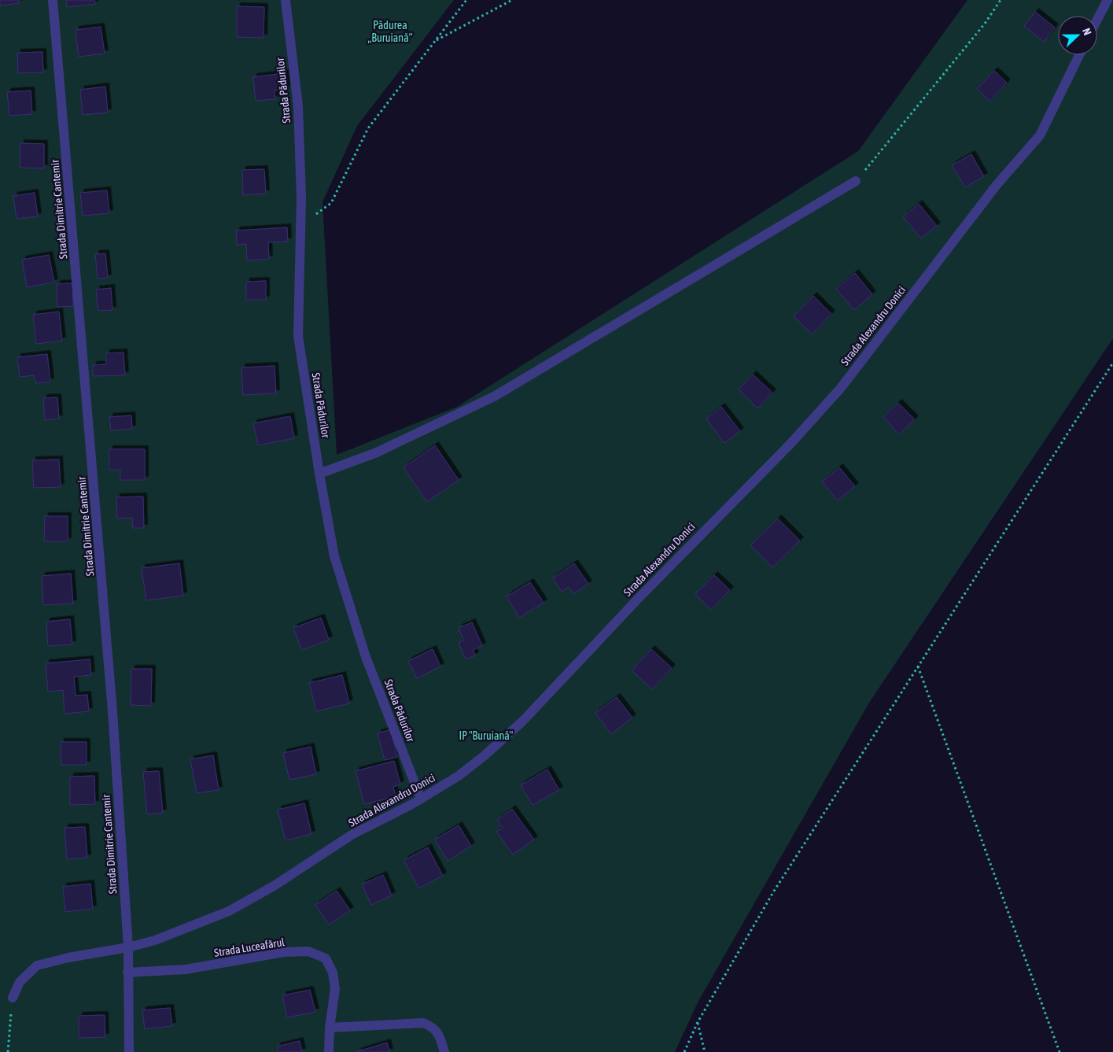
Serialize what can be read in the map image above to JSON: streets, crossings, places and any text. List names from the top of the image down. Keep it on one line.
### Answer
{"streets":{"street":["Strada Pădurilor","Strada Dimitrie Cantemir","Strada Alexandru Donici","Strada Luceafărul"]},"crossings":[["Strada Pădurilor","Strada Alexandru Donici"],["Strada Dimitrie Cantemir","Strada Alexandru Donici"],["Strada Dimitrie Cantemir","Strada Luceafărul"]],"parks":["Pădurea „Buruiană”","IP \"Buruiană\""],"north":"right"}
